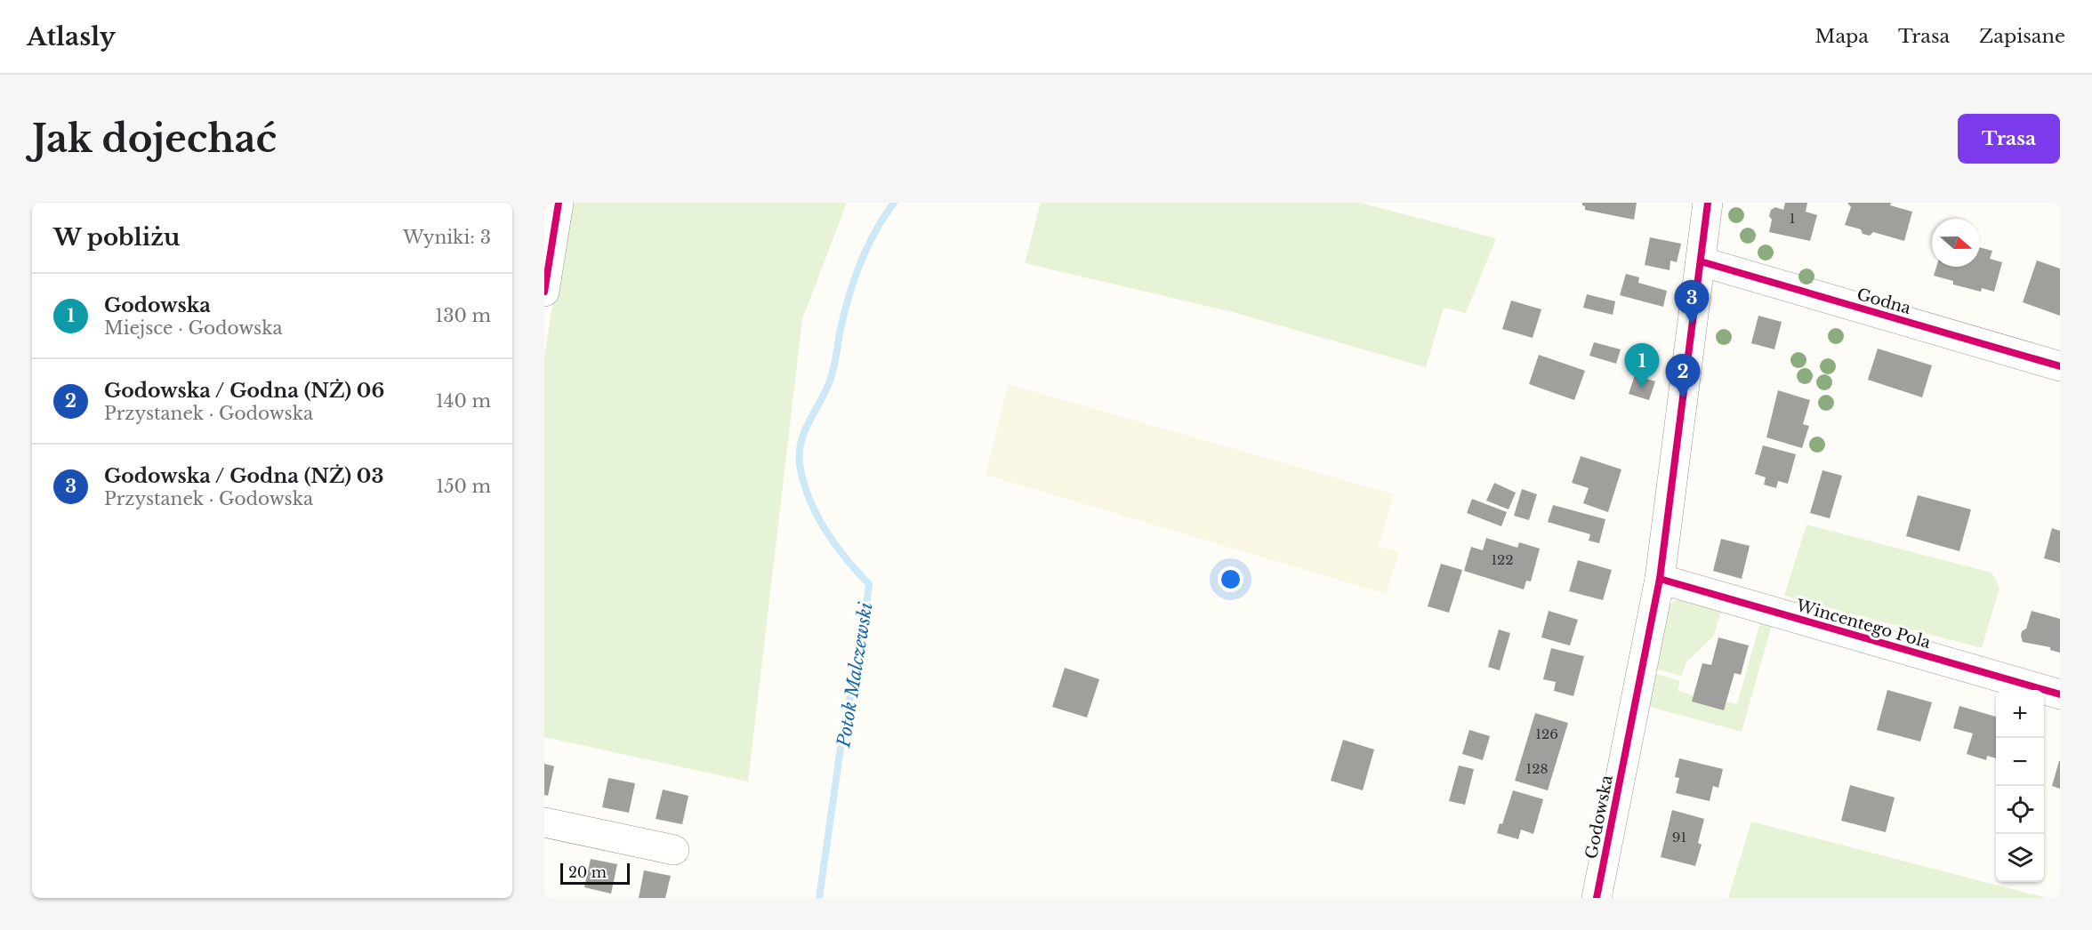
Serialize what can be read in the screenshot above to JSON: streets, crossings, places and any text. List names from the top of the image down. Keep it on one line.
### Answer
{"streets":{"street":["Godna","Wincentego Pola","Godowska"]},"crossings":[["Godna","Godowska"],["Wincentego Pola","Godowska"]],"water":["Potok Malczewski"],"house_numbers":["1","122","126","128","91"],"scale_bar":"20 m","north":"right","page":{"header":"Atlasly","nav":["Mapa","Trasa","Zapisane"],"buttons":"Trasa","title":"Jak dojechać","heading":["W pobliżu","Wyniki: 3"],"list":[{"mark":"1","name":"Godowska","note":"Miejsce · Godowska","value":"130 m"},{"mark":"2","name":"Godowska / Godna (NŻ) 06","note":"Przystanek · Godowska","value":"140 m"},{"mark":"3","name":"Godowska / Godna (NŻ) 03","note":"Przystanek · Godowska","value":"150 m"}],"pins":["3","1","2"],"map_buttons":["+","−"],"scale":"20 m"}}
